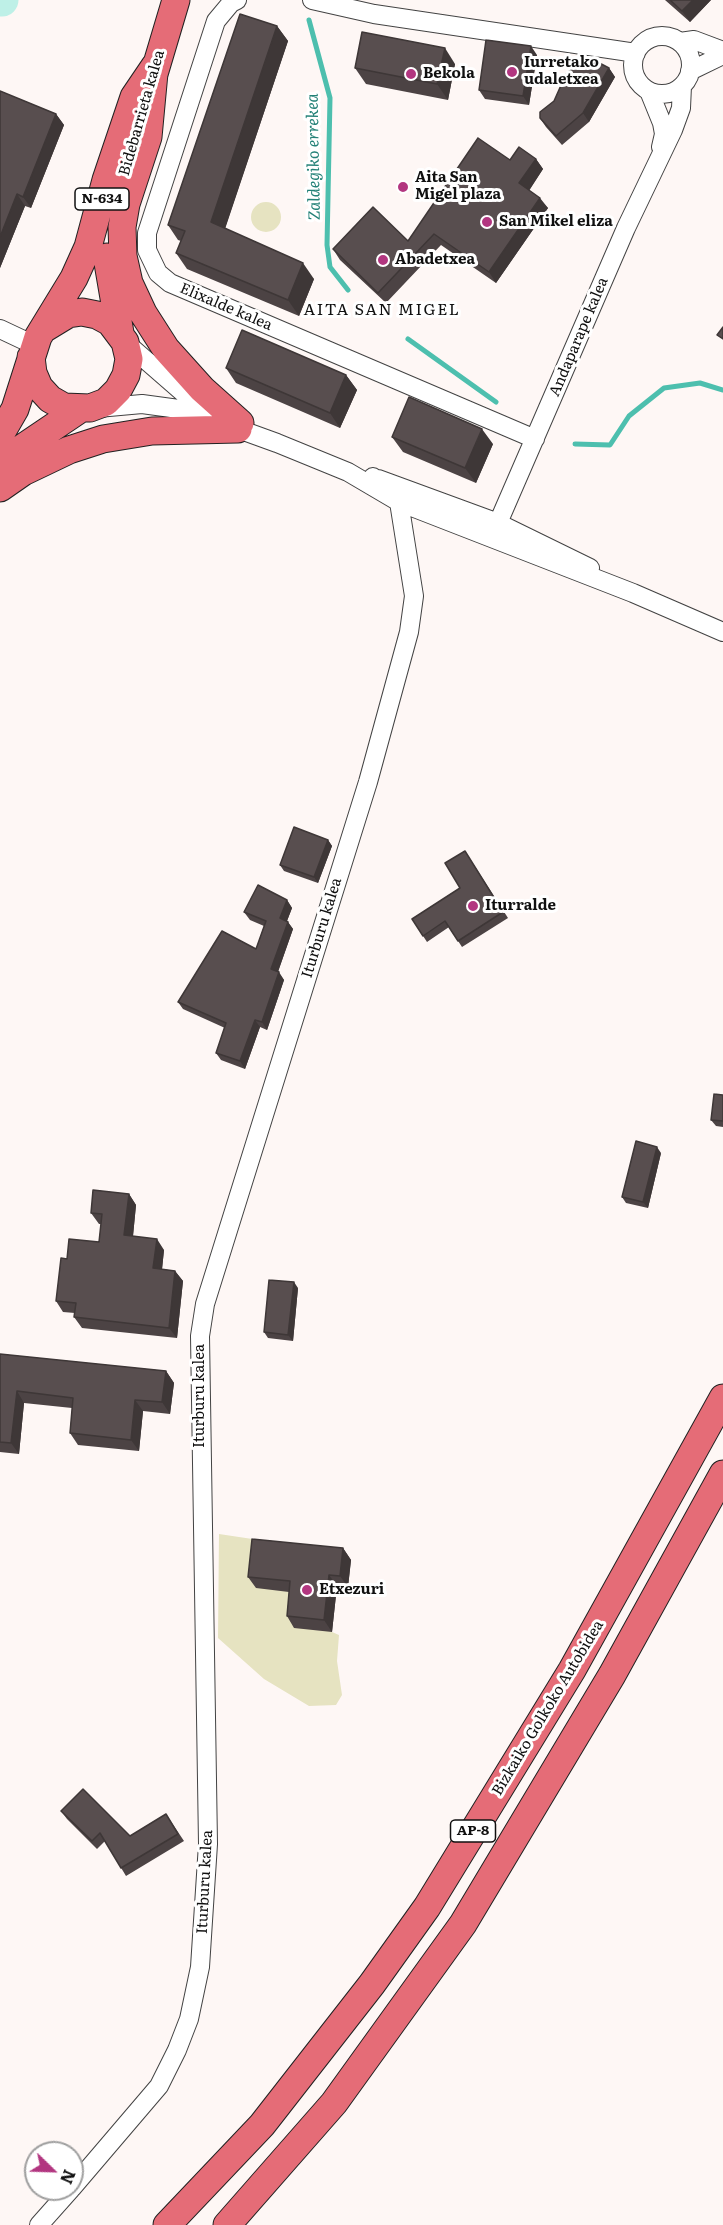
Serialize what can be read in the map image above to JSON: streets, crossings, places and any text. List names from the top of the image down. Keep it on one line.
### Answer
{"streets":{"highway":["Bidebarrieta kalea","N-634","Bizkaiko Golkoko Autobidea","AP-8"],"street":["Elixalde kalea","Andaparape kalea","Iturburu kalea"]},"crossings":[["Bidebarrieta kalea","N-634"],["Elixalde kalea","Andaparape kalea"]],"districts":["AITA SAN MIGEL"],"water":["Zaldegiko errekea"],"places":["Iurretako udaletxea","Bekola","Aita San Migel plaza","San Mikel eliza","Abadetxea","Iturralde","Etxezuri"],"north":"bottom right"}
